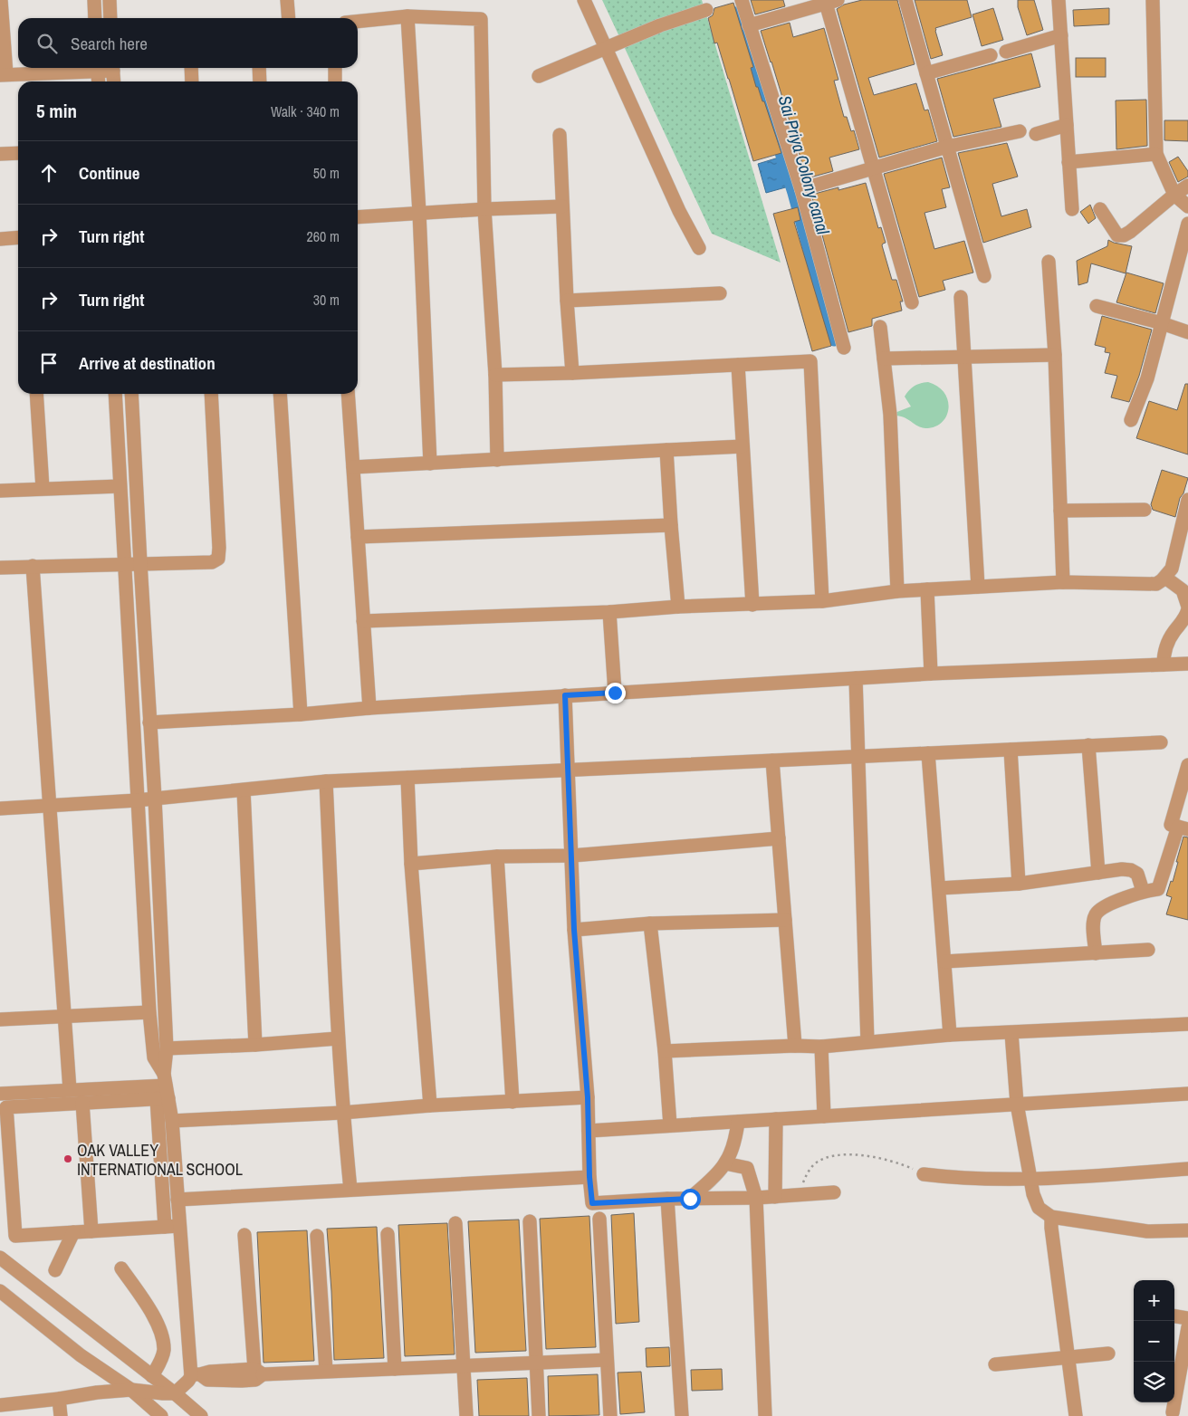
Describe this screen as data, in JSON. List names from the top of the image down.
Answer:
{
  "water": ["Sai Priya Colony canal"],
  "places": ["OAK VALLEY INTERNATIONAL SCHOOL"],
  "page": {
    "search": "Search here",
    "heading": ["5 min", "Walk · 340 m"],
    "list": [
      ["Continue", "50 m"],
      ["Turn right", "260 m"],
      ["Turn right", "30 m"],
      "Arrive at destination"
    ],
    "map_buttons": ["+", "−"]
  }
}
